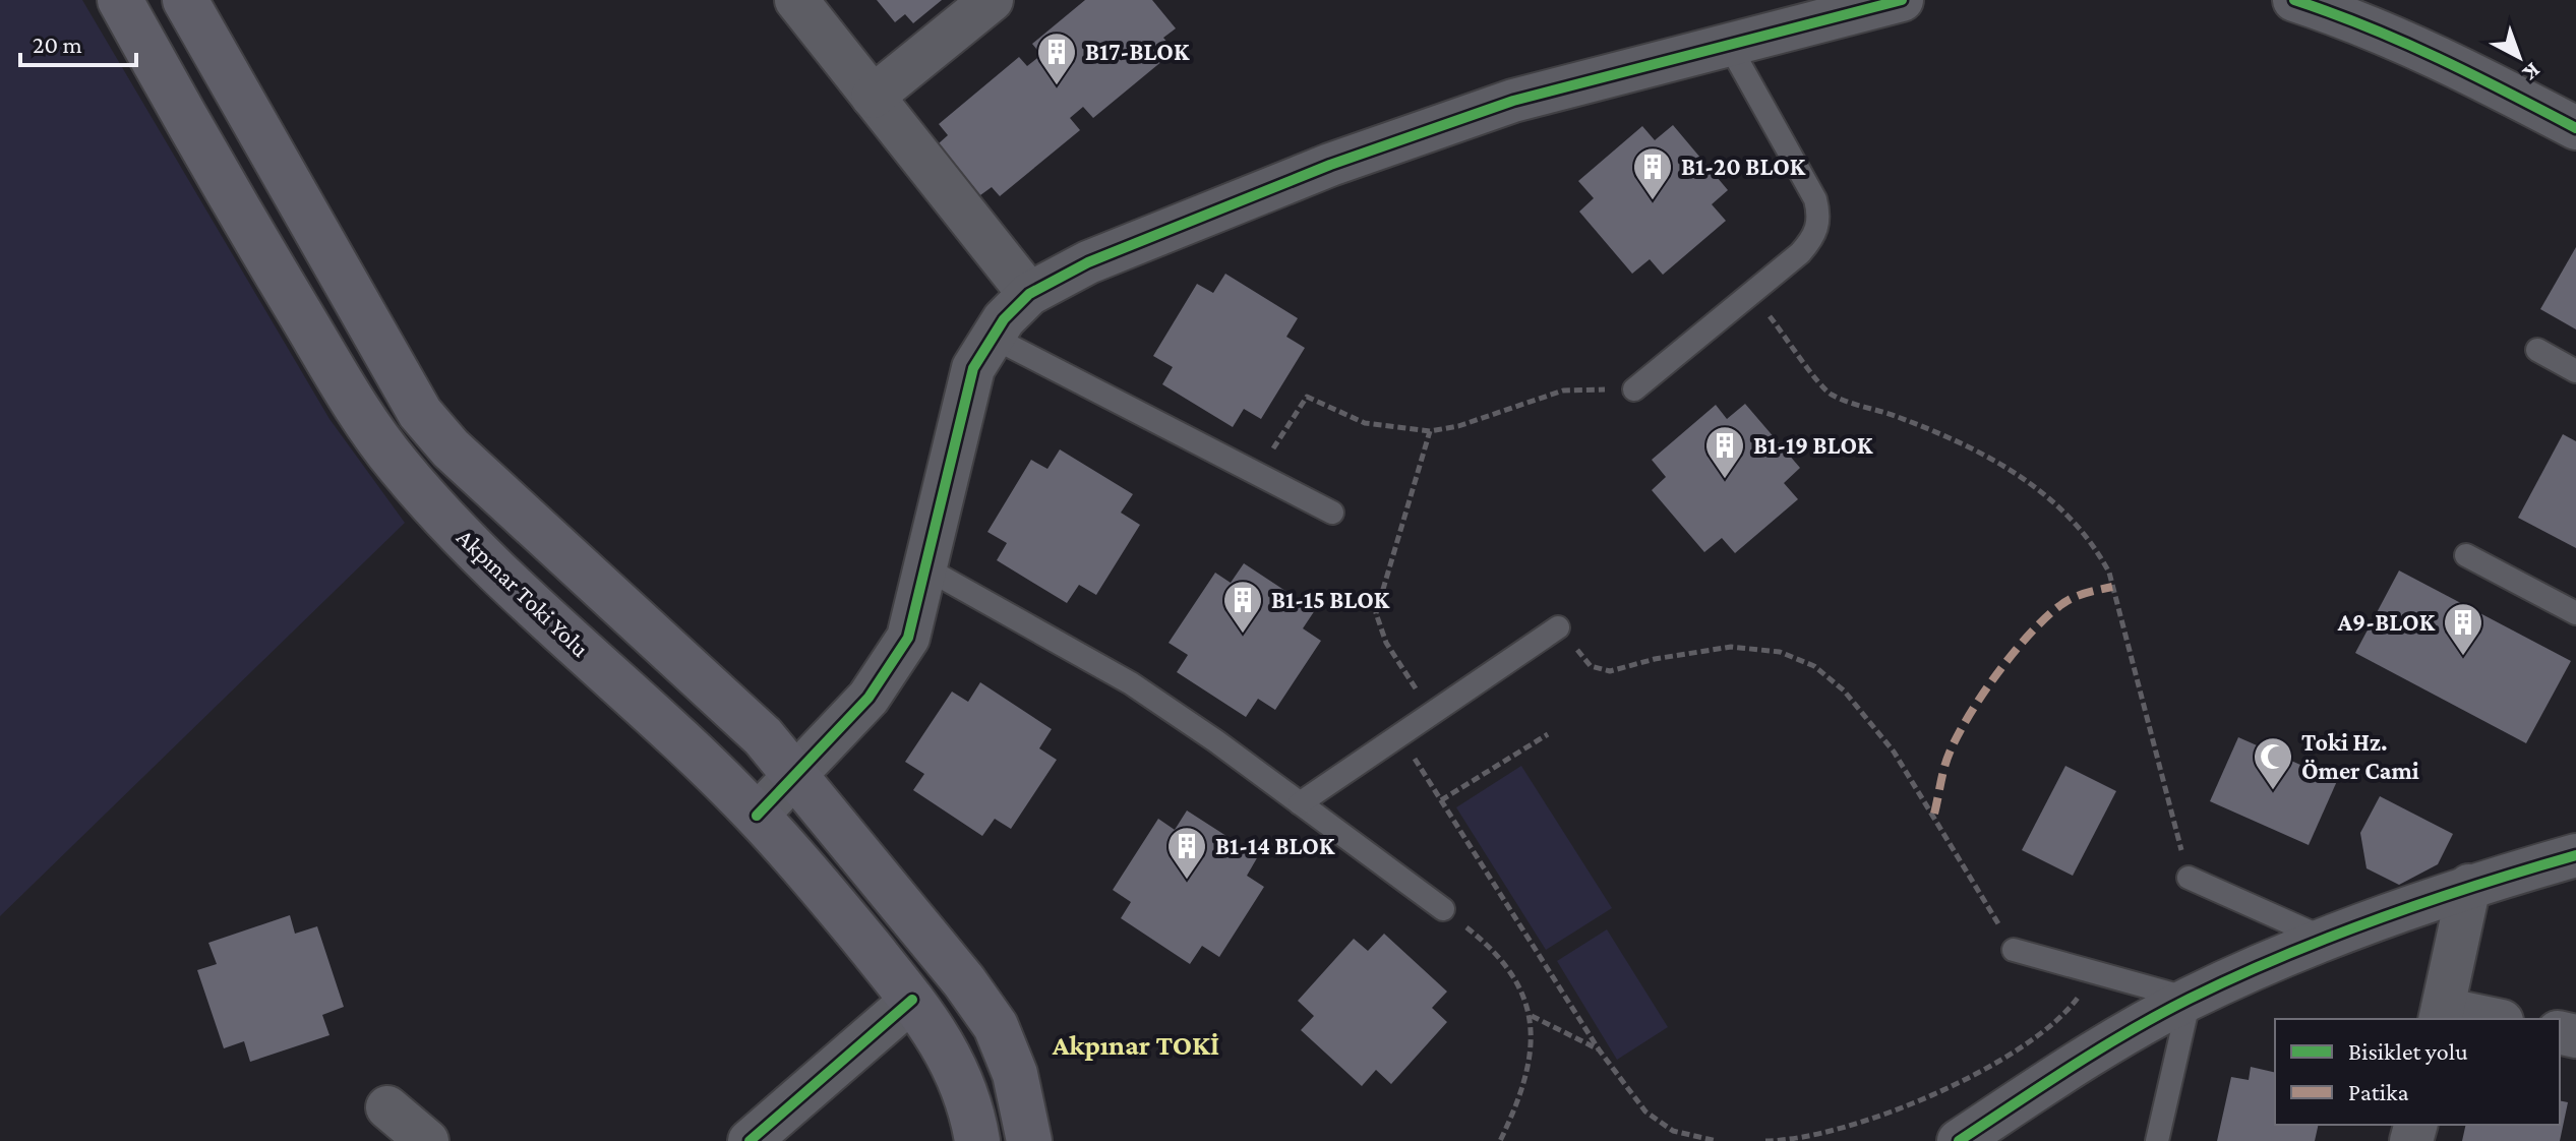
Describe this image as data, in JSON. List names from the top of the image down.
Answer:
{
  "streets": {
    "main road": ["Akpınar Toki Yolu"]
  },
  "districts": ["Akpınar TOKİ"],
  "places": {
    "building": [
      "B17-BLOK",
      "B1-20 BLOK",
      "B1-19 BLOK",
      "B1-15 BLOK",
      "A9-BLOK",
      "B1-14 BLOK"
    ],
    "mosque": ["Toki Hz. Ömer Cami"]
  },
  "legend": ["Bisiklet yolu", "Patika"],
  "scale_bar": "20 m",
  "north": "bottom right"
}
